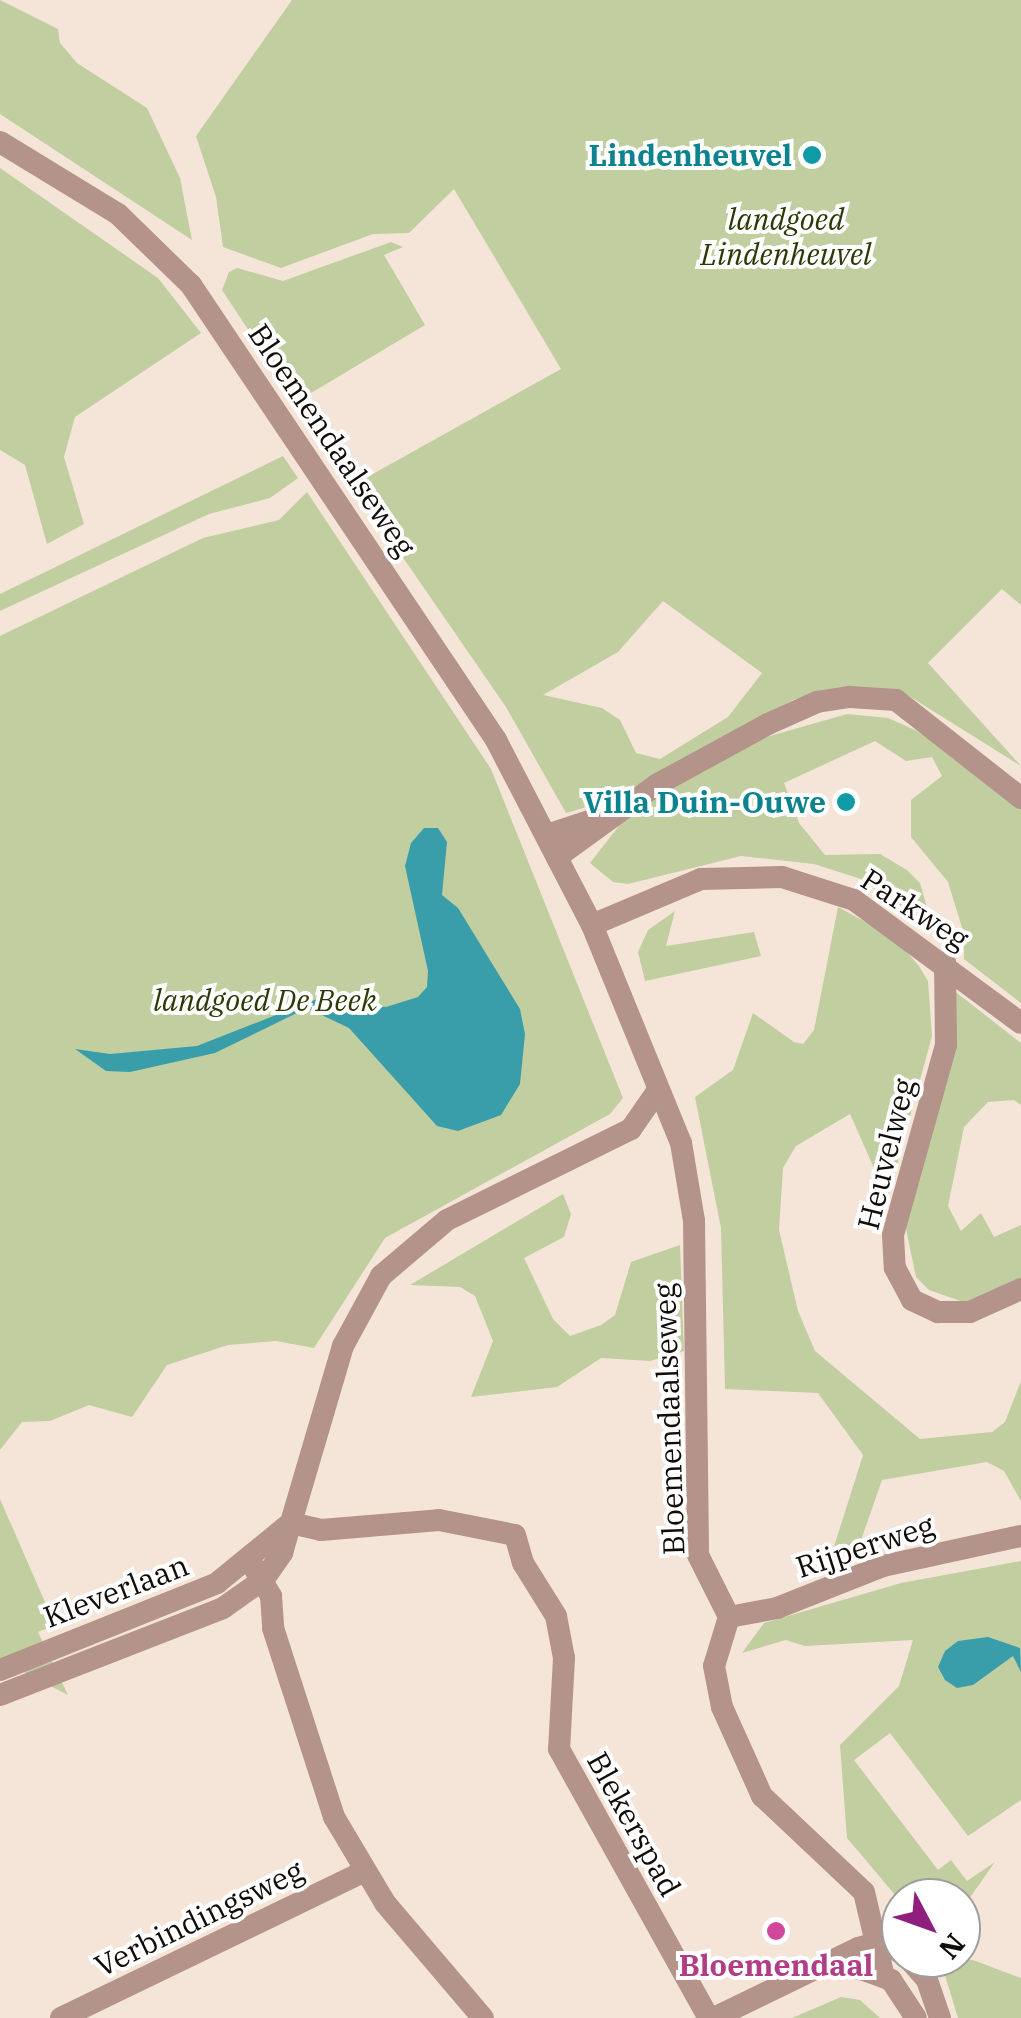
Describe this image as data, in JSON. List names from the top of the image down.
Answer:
{
  "streets": {
    "street": [
      "Bloemendaalseweg",
      "Parkweg",
      "Heuvelweg",
      "Rijperweg",
      "Kleverlaan",
      "Blekerspad",
      "Verbindingsweg"
    ]
  },
  "crossings": [
    ["Bloemendaalseweg", "Parkweg"],
    ["Bloemendaalseweg", "Rijperweg"],
    ["Parkweg", "Heuvelweg"]
  ],
  "parks": ["landgoed Lindenheuvel", "landgoed De Beek"],
  "places": ["Lindenheuvel", "Villa Duin-Ouwe", "Bloemendaal"],
  "north": "bottom right"
}
